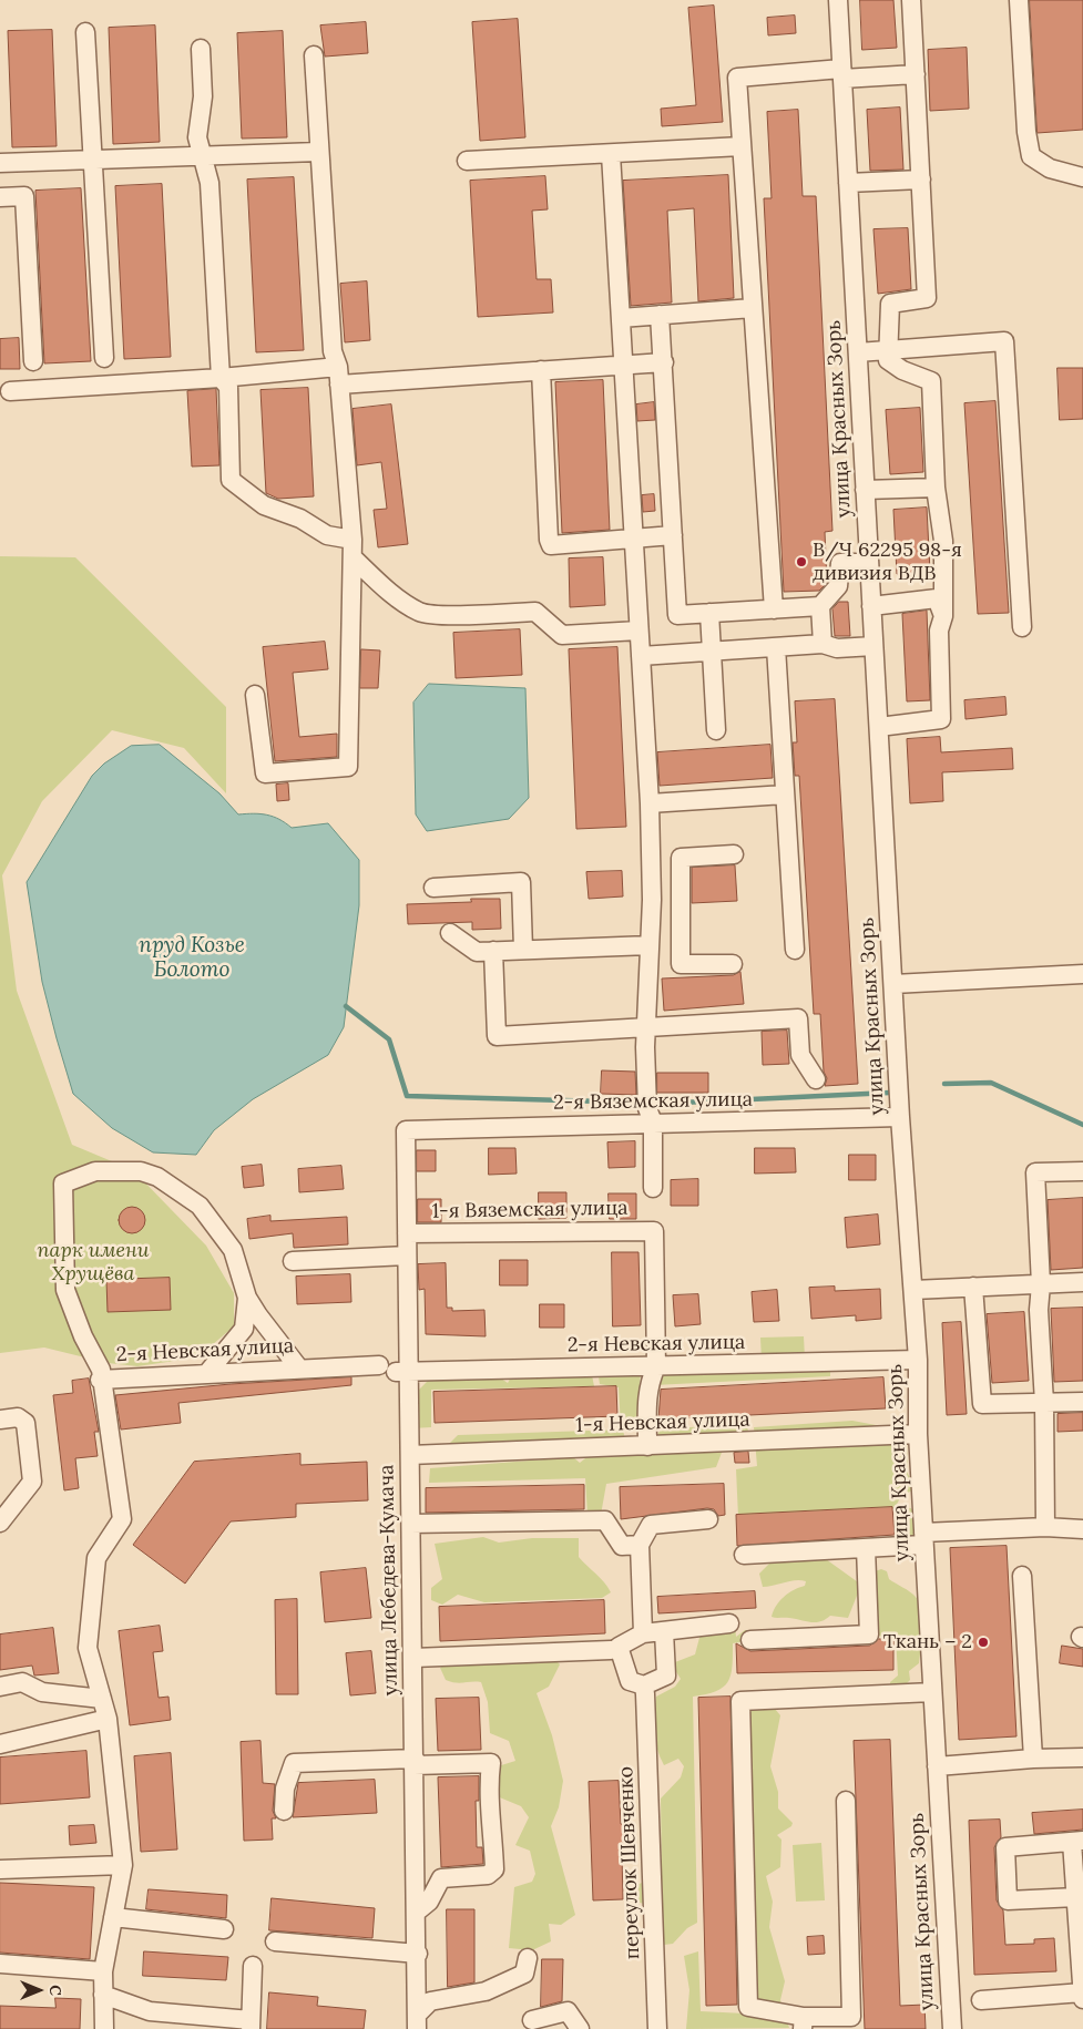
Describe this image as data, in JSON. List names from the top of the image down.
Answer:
{
  "streets": {
    "street": [
      "улица Красных Зорь",
      "2-я Вяземская улица",
      "1-я Вяземская улица",
      "2-я Невская улица",
      "1-я Невская улица",
      "улица Лебедева-Кумача",
      "переулок Шевченко"
    ]
  },
  "crossings": [
    ["улица Красных Зорь", "2-я Вяземская улица"],
    ["улица Красных Зорь", "2-я Невская улица"],
    ["улица Красных Зорь", "1-я Невская улица"],
    ["2-я Вяземская улица", "улица Лебедева-Кумача"],
    ["1-я Вяземская улица", "2-я Невская улица"],
    ["1-я Вяземская улица", "улица Лебедева-Кумача"],
    ["2-я Невская улица", "улица Лебедева-Кумача"],
    ["1-я Невская улица", "улица Лебедева-Кумача"]
  ],
  "water": ["пруд Козье Болото"],
  "parks": ["парк имени Хрущёва"],
  "places": ["В/Ч 62295 98-я дивизия ВДВ", "Ткань – 2"],
  "north": "right"
}
